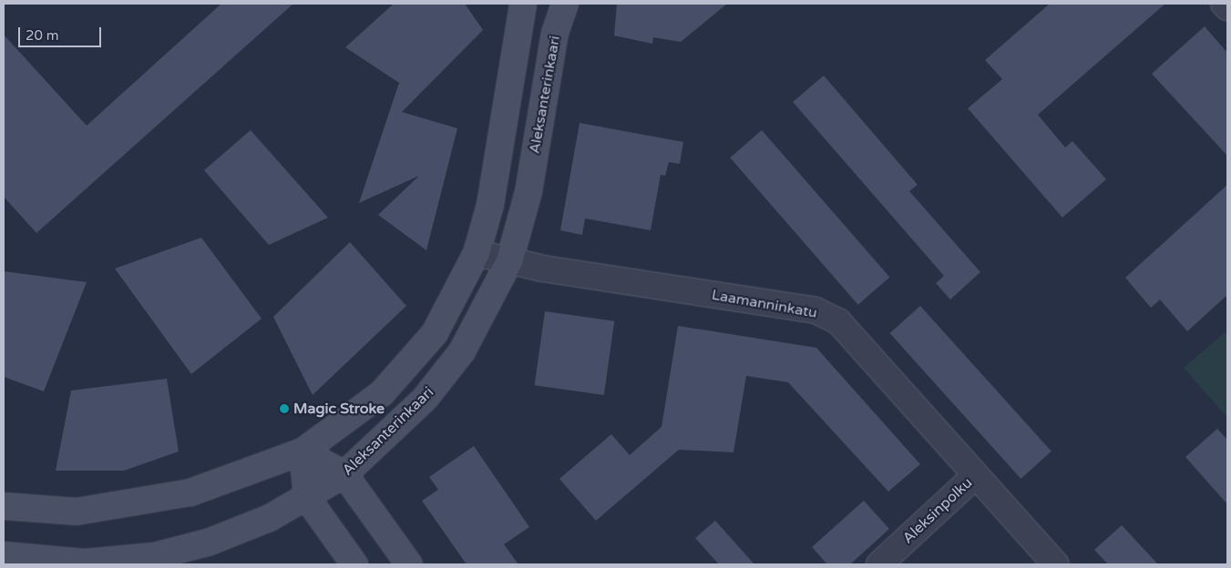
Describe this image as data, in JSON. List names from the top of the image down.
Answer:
{
  "streets": {
    "street": ["Aleksanterinkaari", "Laamanninkatu", "Aleksinpolku"]
  },
  "crossings": [
    ["Aleksanterinkaari", "Laamanninkatu"],
    ["Laamanninkatu", "Aleksinpolku"]
  ],
  "places": ["Magic Stroke"],
  "scale_bar": "20 m"
}
